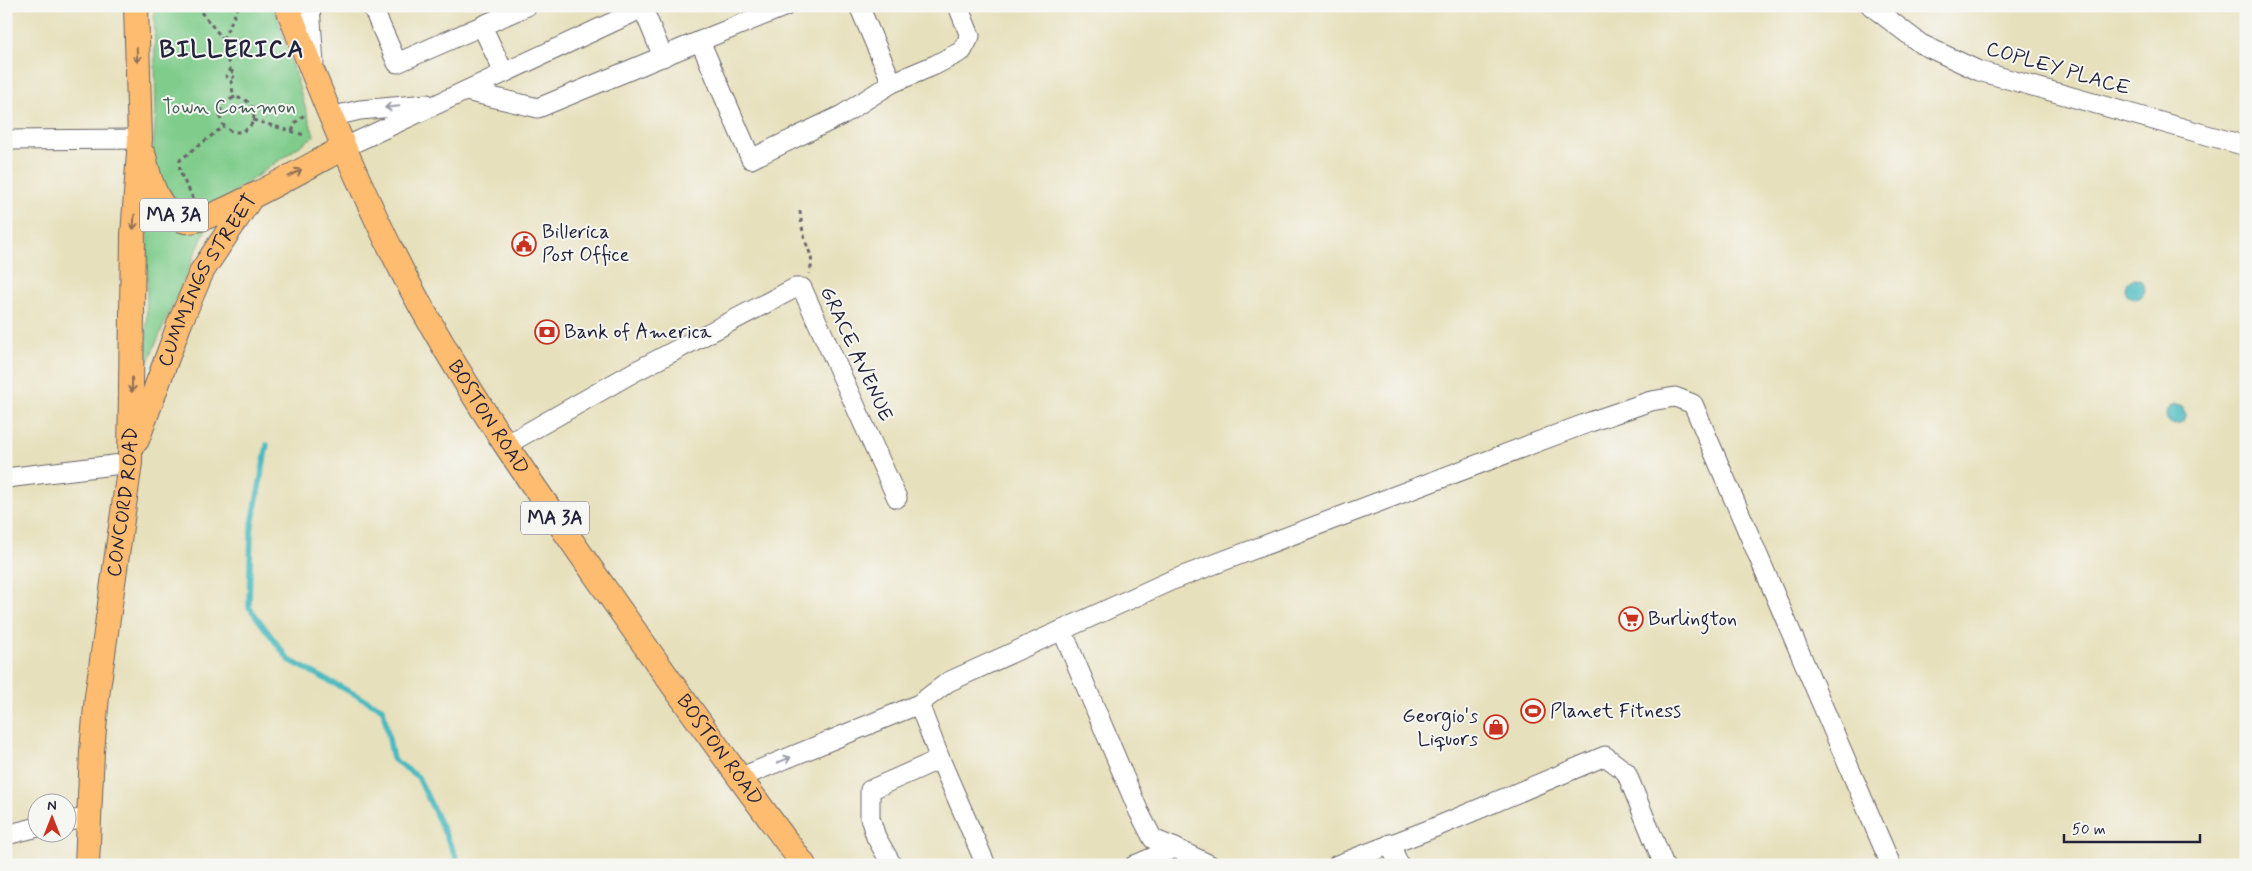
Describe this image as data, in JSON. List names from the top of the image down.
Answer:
{
  "streets": {
    "main road": [
      "MA 3A",
      "CUMMINGS STREET",
      "BOSTON ROAD",
      "CONCORD ROAD"
    ],
    "street": ["COPLEY PLACE", "GRACE AVENUE"]
  },
  "crossings": [
    ["CUMMINGS STREET", "BOSTON ROAD"],
    ["CUMMINGS STREET", "CONCORD ROAD"],
    ["GRACE AVENUE", "BOSTON ROAD"]
  ],
  "one_way": ["CONCORD ROAD"],
  "districts": ["BILLERICA"],
  "parks": ["Town Common"],
  "places": {
    "public building": ["Billerica Post Office"],
    "bank": ["Bank of America"],
    "supermarket": ["Burlington"],
    "sports": ["Planet Fitness"],
    "shop": ["Georgio's Liquors"]
  },
  "scale_bar": "50 m",
  "north": "top"
}
